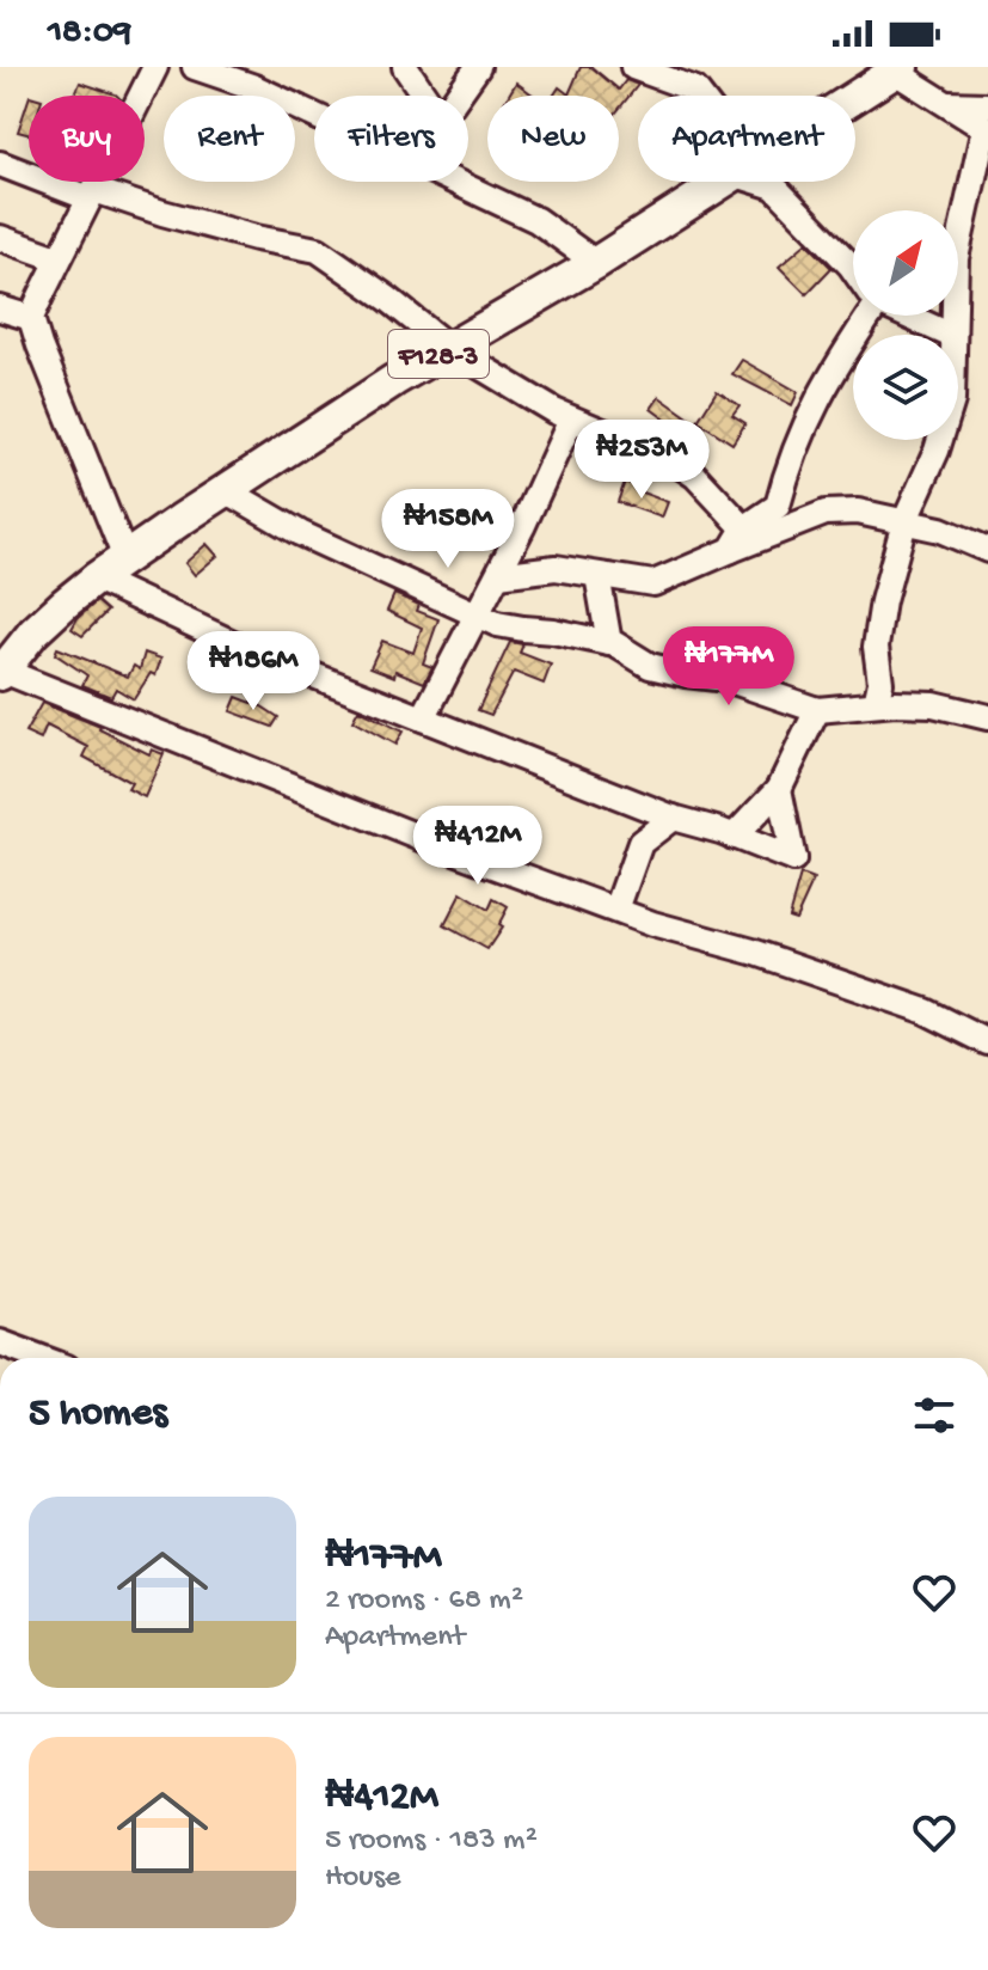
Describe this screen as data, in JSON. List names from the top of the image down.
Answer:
{
  "streets": {
    "main road": ["F128-3"]
  },
  "north": "top right",
  "page": {
    "status": "18:09",
    "chip": [
      "Buy",
      "Rent",
      "Filters",
      "New",
      "Apartment"
    ],
    "price": [
      "₦253M",
      "₦158M",
      "₦177M",
      "₦186M",
      "₦412M"
    ],
    "heading": "5 homes",
    "list": [
      {
        "name": "₦177M",
        "note": "2 rooms · 68 m² · Apartment"
      },
      {
        "name": "₦412M",
        "note": "5 rooms · 183 m² · House"
      }
    ]
  }
}
